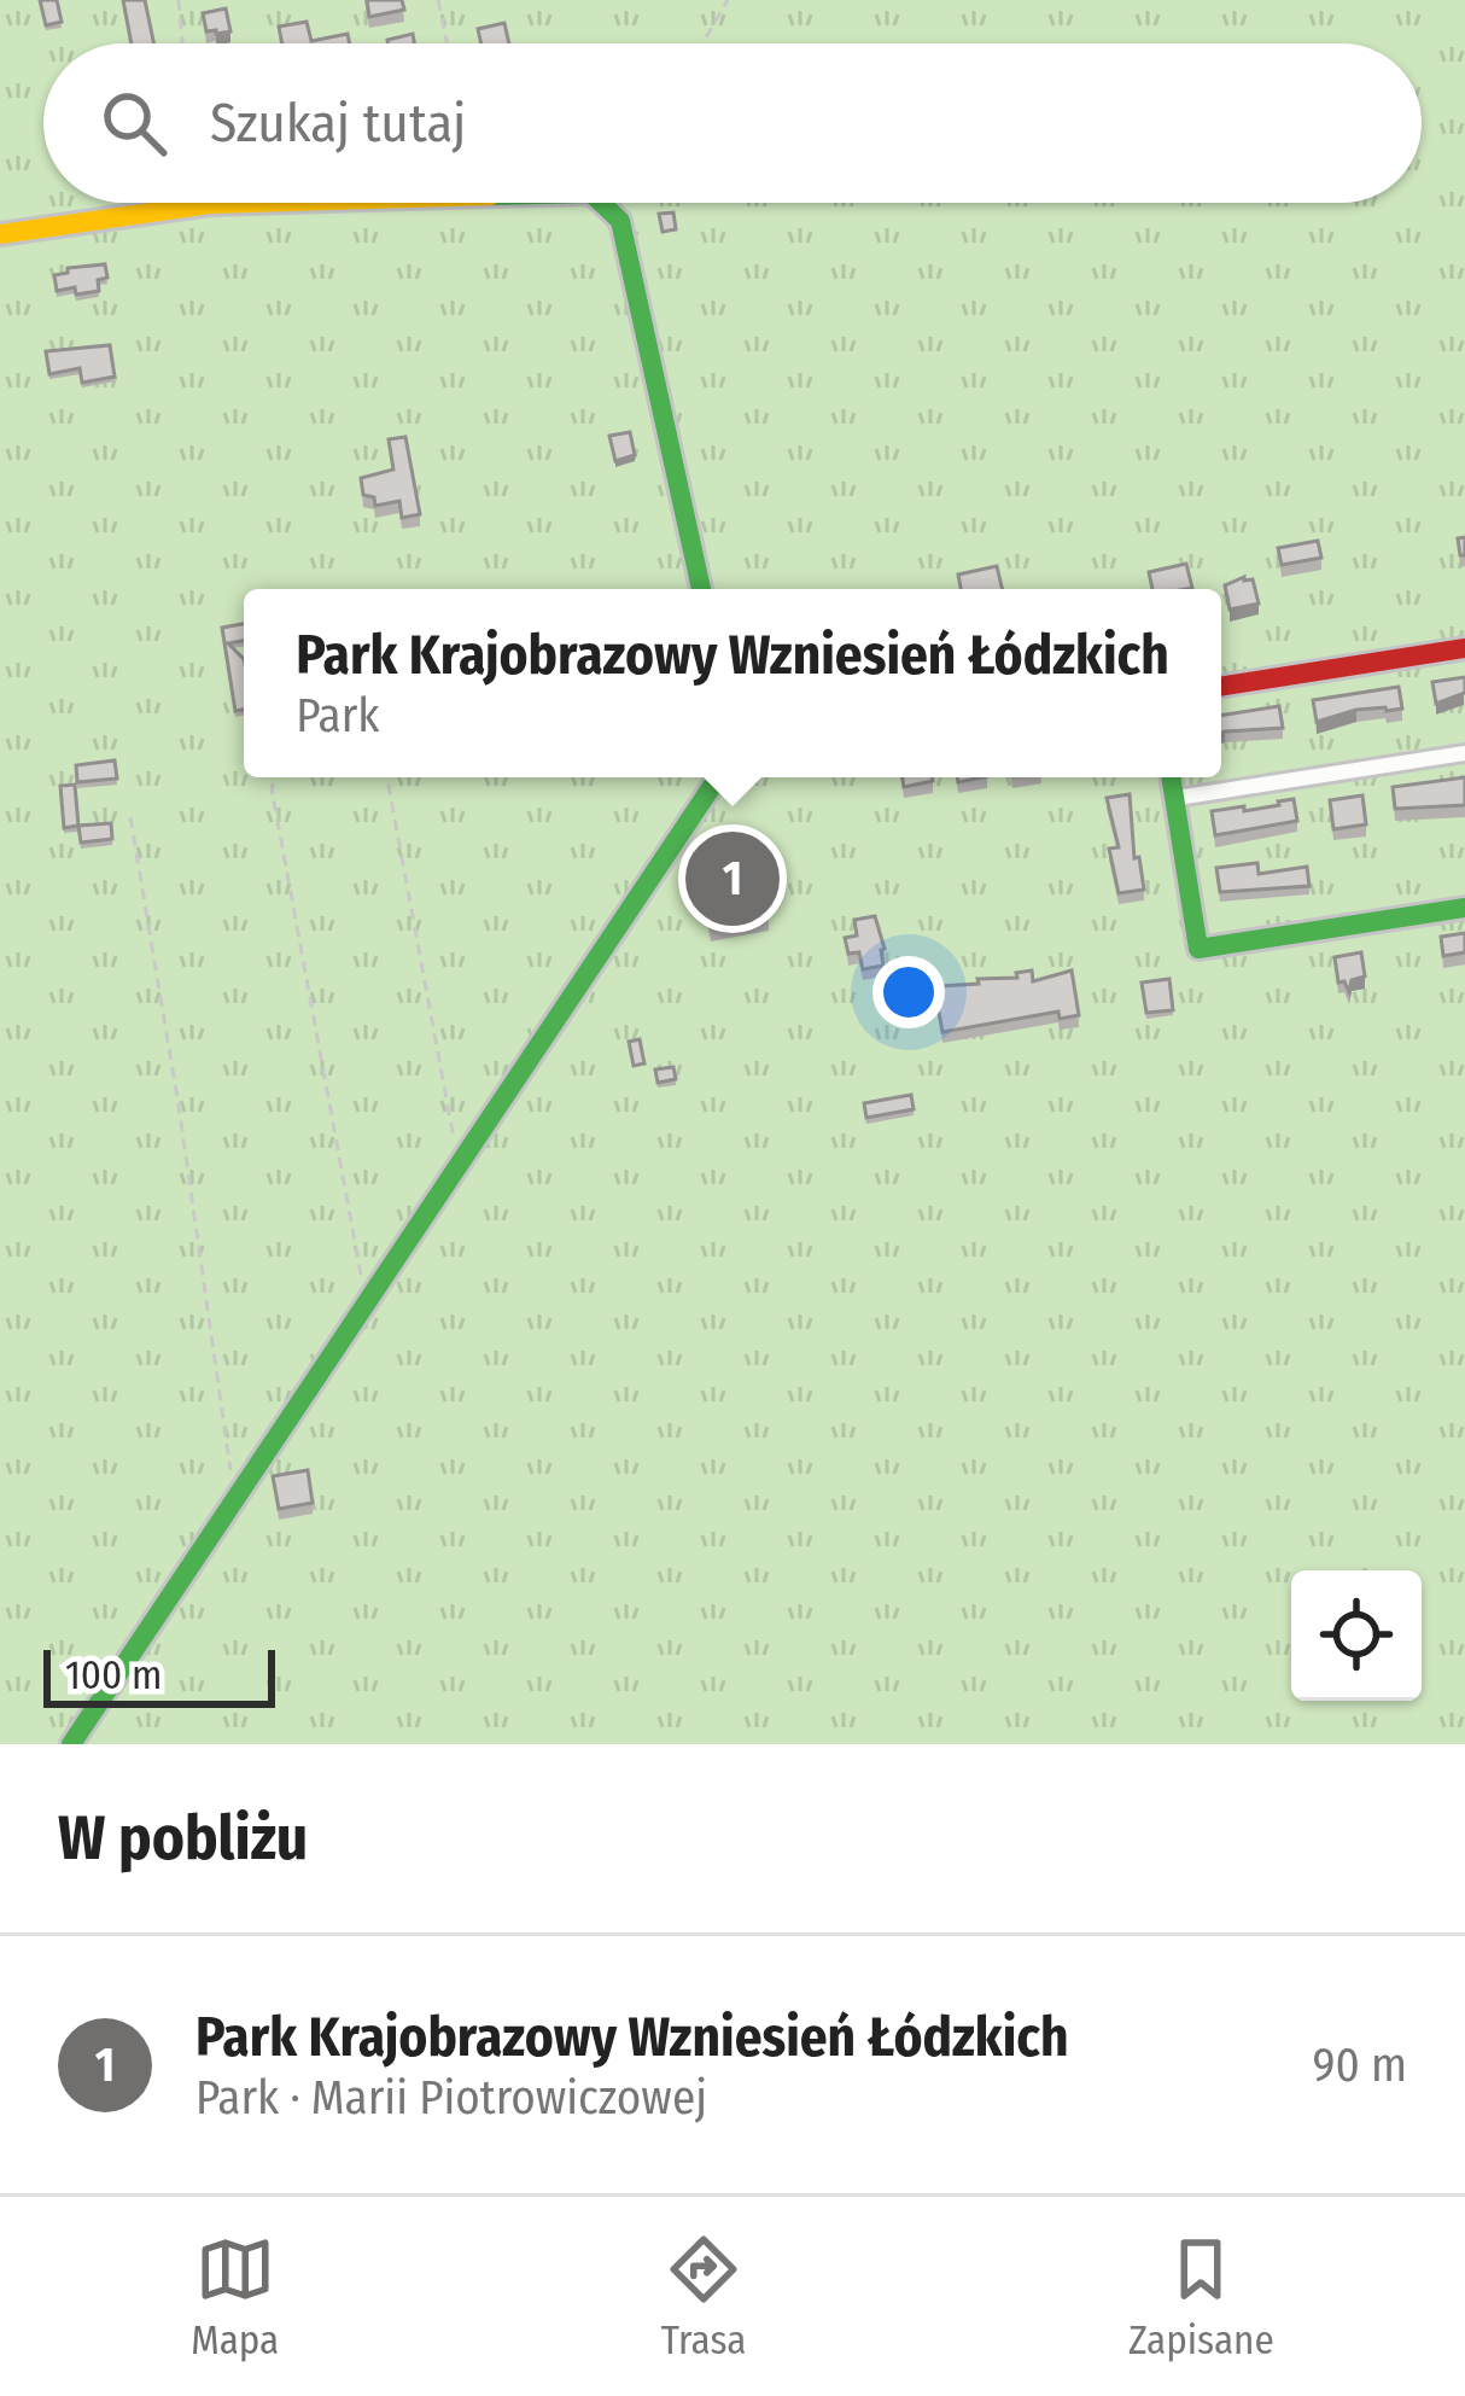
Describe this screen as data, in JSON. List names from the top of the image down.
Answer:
{
  "scale_bar": "100 m",
  "page": {
    "search": "Szukaj tutaj",
    "popup": ["Park Krajobrazowy Wzniesień Łódzkich", "Park"],
    "pins": "1",
    "scale": "100 m",
    "heading": "W pobliżu",
    "list": [
      {
        "mark": "1",
        "name": "Park Krajobrazowy Wzniesień Łódzkich",
        "note": "Park · Marii Piotrowiczowej",
        "value": "90 m"
      }
    ],
    "nav": ["Mapa", "Trasa", "Zapisane"]
  }
}
